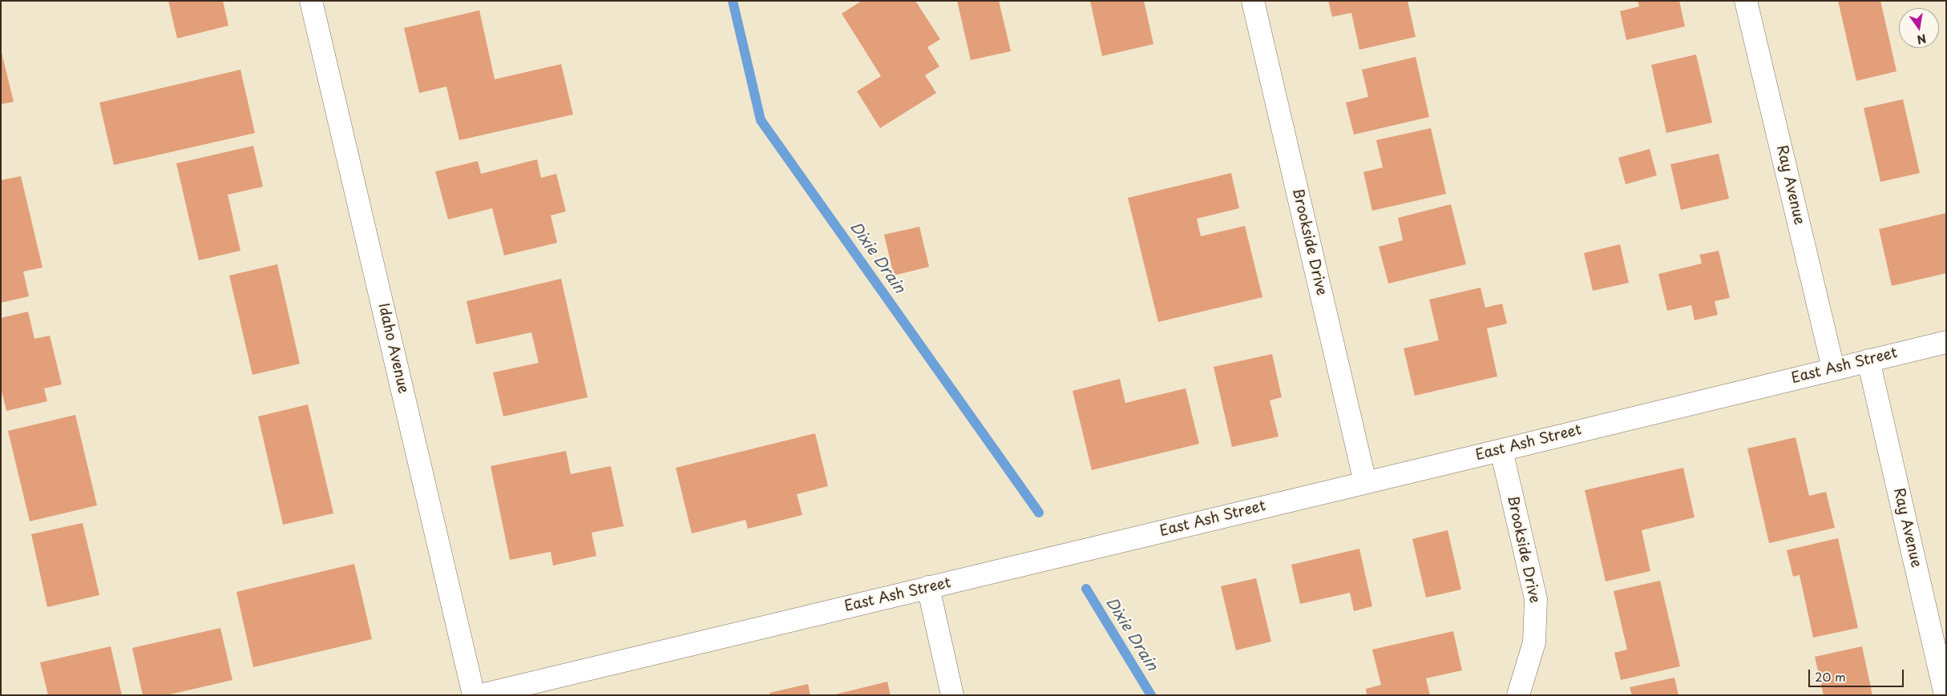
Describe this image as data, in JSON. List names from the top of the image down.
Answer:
{
  "streets": {
    "street": [
      "Ray Avenue",
      "Brookside Drive",
      "Idaho Avenue",
      "East Ash Street"
    ]
  },
  "crossings": [
    ["Ray Avenue", "East Ash Street"],
    ["Brookside Drive", "East Ash Street"]
  ],
  "water": ["Dixie Drain"],
  "scale_bar": "20 m",
  "north": "bottom"
}
